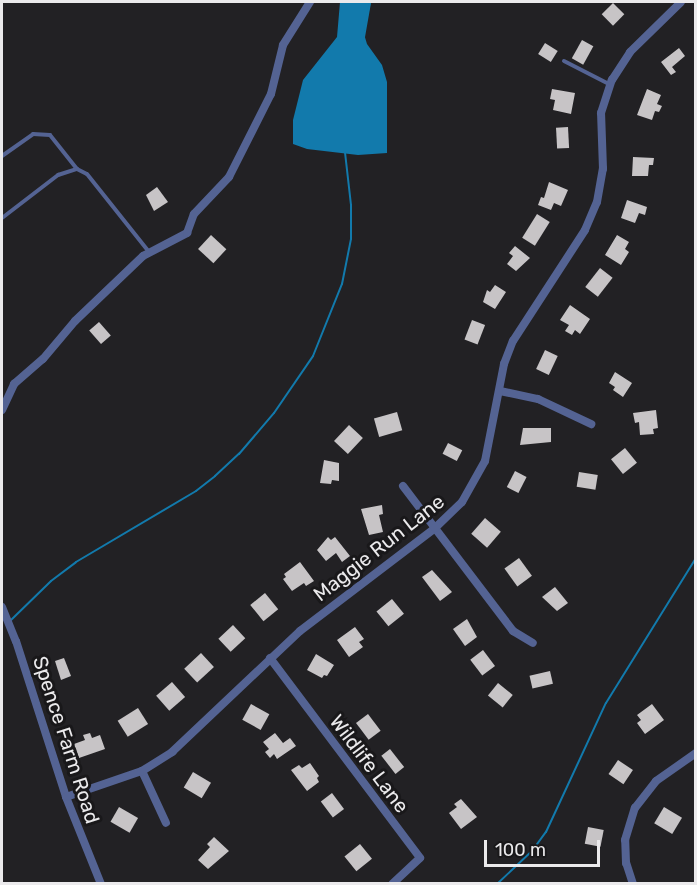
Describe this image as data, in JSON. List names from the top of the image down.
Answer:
{
  "streets": {
    "street": ["Maggie Run Lane", "Spence Farm Road", "Wildlife Lane"]
  },
  "crossings": [
    ["Maggie Run Lane", "Spence Farm Road"],
    ["Maggie Run Lane", "Wildlife Lane"]
  ],
  "scale_bar": "100 m"
}
